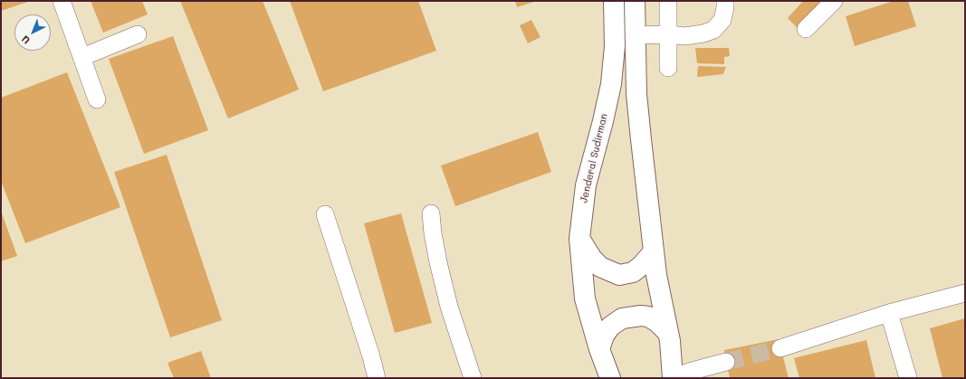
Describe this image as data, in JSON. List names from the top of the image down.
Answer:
{
  "streets": {
    "highway": ["Jenderal Sudirman"]
  },
  "north": "bottom left"
}
